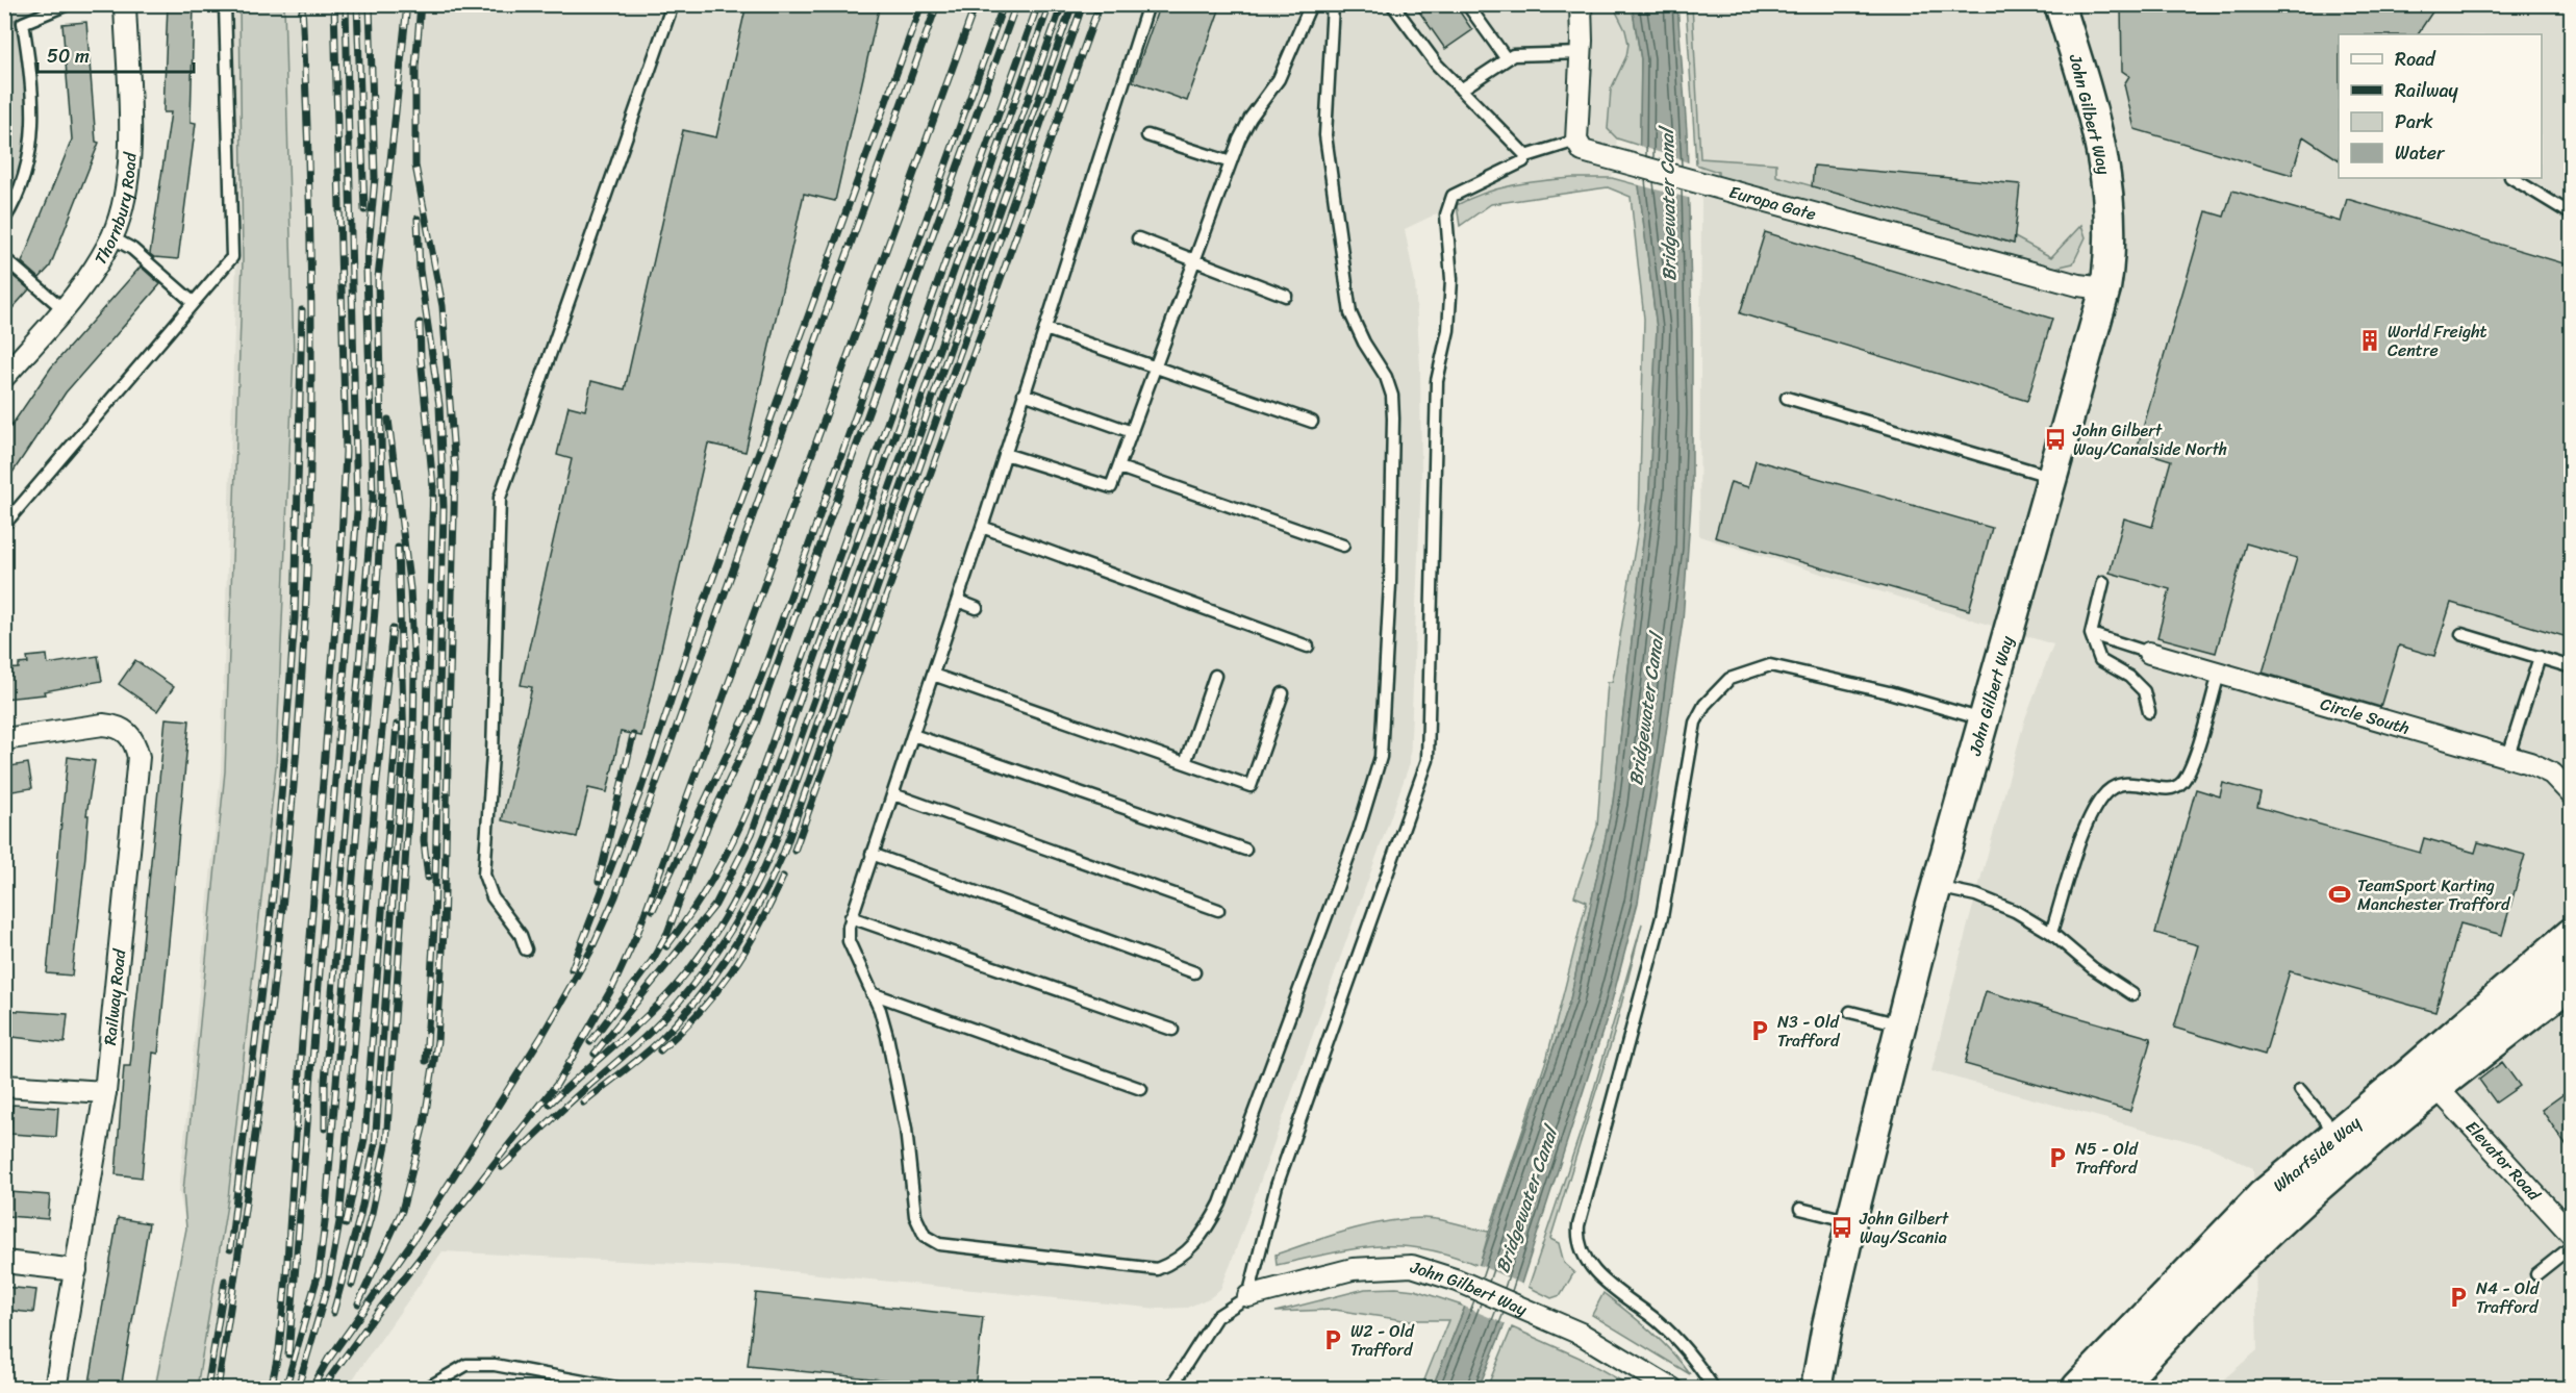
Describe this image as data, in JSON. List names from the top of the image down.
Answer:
{
  "streets": {
    "highway": ["Wharfside Way"],
    "street": [
      "John Gilbert Way",
      "Europa Gate",
      "Thornbury Road",
      "Circle South",
      "Railway Road",
      "Elevator Road"
    ]
  },
  "crossings": [
    ["John Gilbert Way", "Europa Gate"],
    ["Wharfside Way", "Elevator Road"]
  ],
  "water": ["Bridgewater Canal"],
  "places": {
    "building": ["World Freight Centre"],
    "bus stop": ["John Gilbert Way/Canalside North", "John Gilbert Way/Scania"],
    "sports": ["TeamSport Karting Manchester Trafford"],
    "parking": [
      "N3 - Old Trafford",
      "N5 - Old Trafford",
      "N4 - Old Trafford",
      "W2 - Old Trafford"
    ]
  },
  "legend": [
    "Road",
    "Railway",
    "Park",
    "Water"
  ],
  "scale_bar": "50 m"
}
